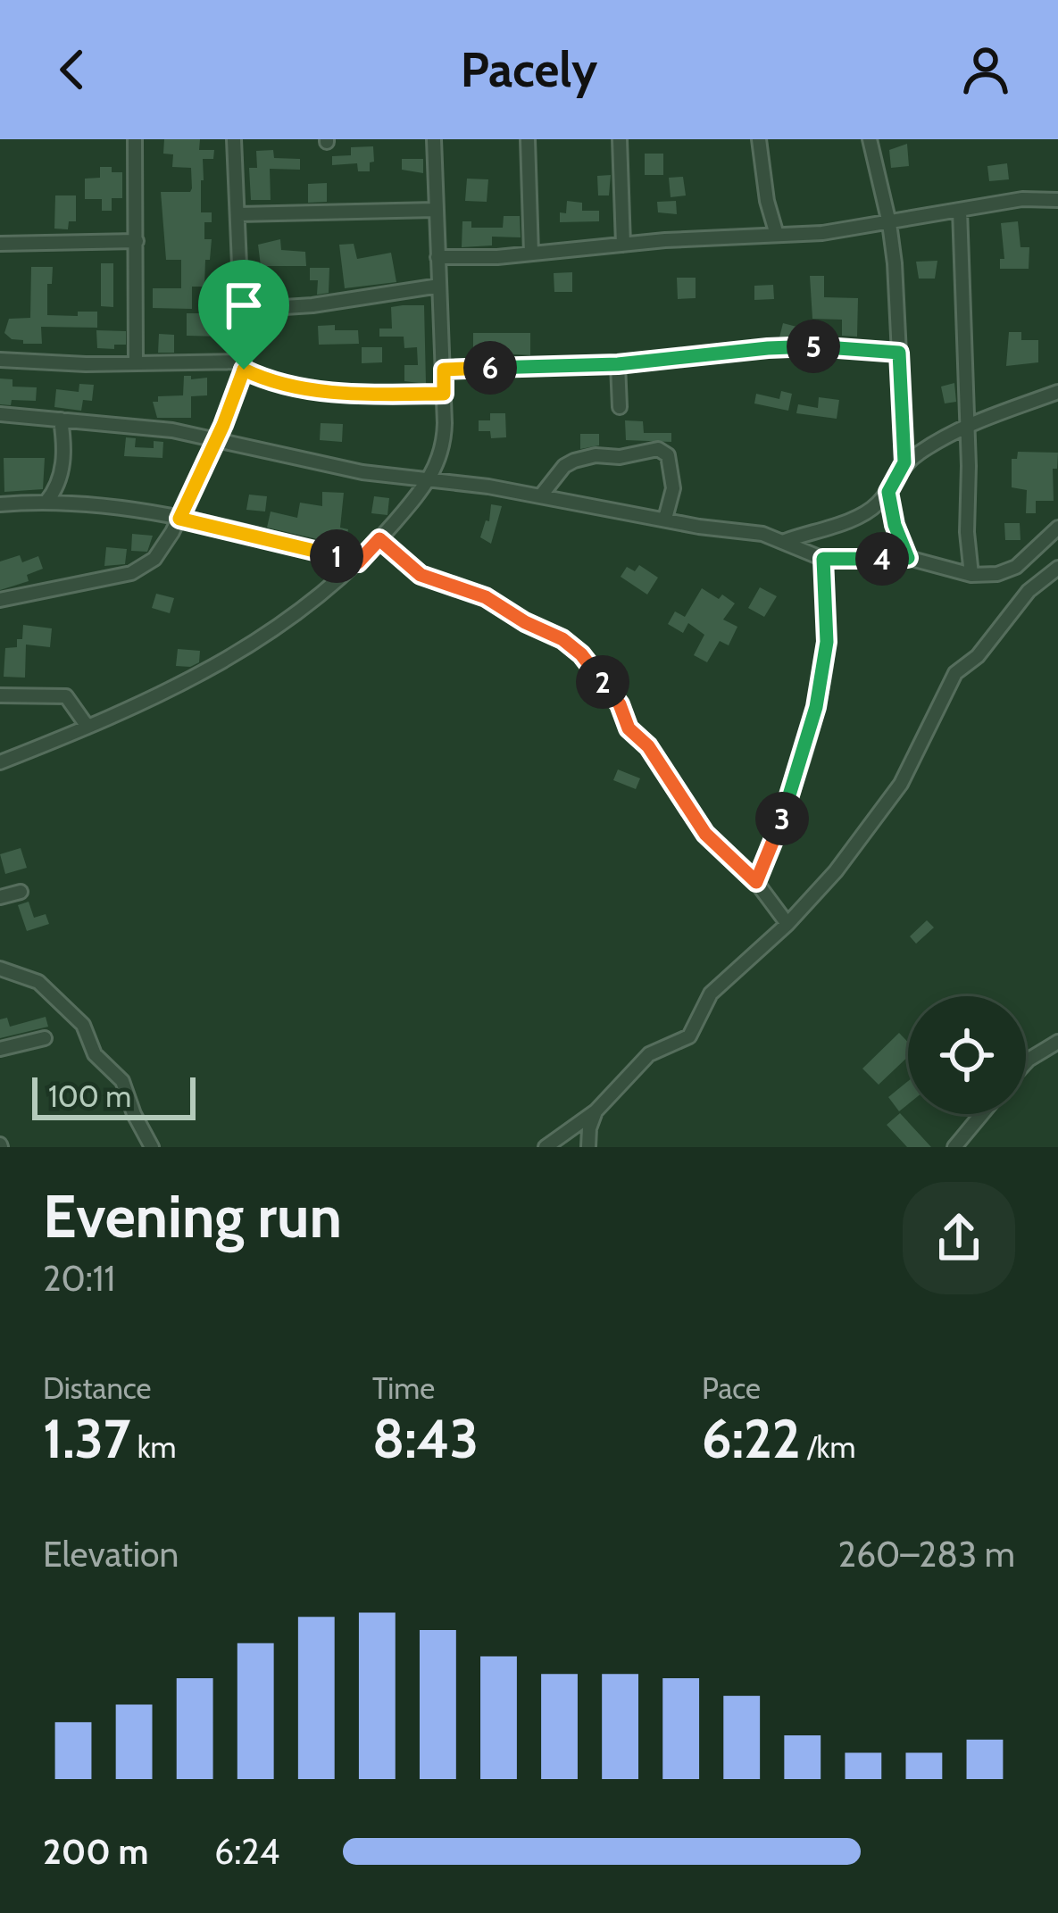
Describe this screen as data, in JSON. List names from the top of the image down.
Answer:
{
  "scale_bar": "100 m",
  "page": {
    "header": "Pacely",
    "pins": [
      "5",
      "6",
      "1",
      "4",
      "2",
      "3"
    ],
    "scale": "100 m",
    "heading": ["Evening run", "20:11"],
    "stats": [
      ["Distance", "1.37 km"],
      ["Time", "8:43"],
      ["Pace", "6:22 /km"]
    ],
    "chart": ["Elevation", "260–283 m"],
    "list": [
      {
        "name": "200 m",
        "note": "6:24"
      }
    ]
  }
}
